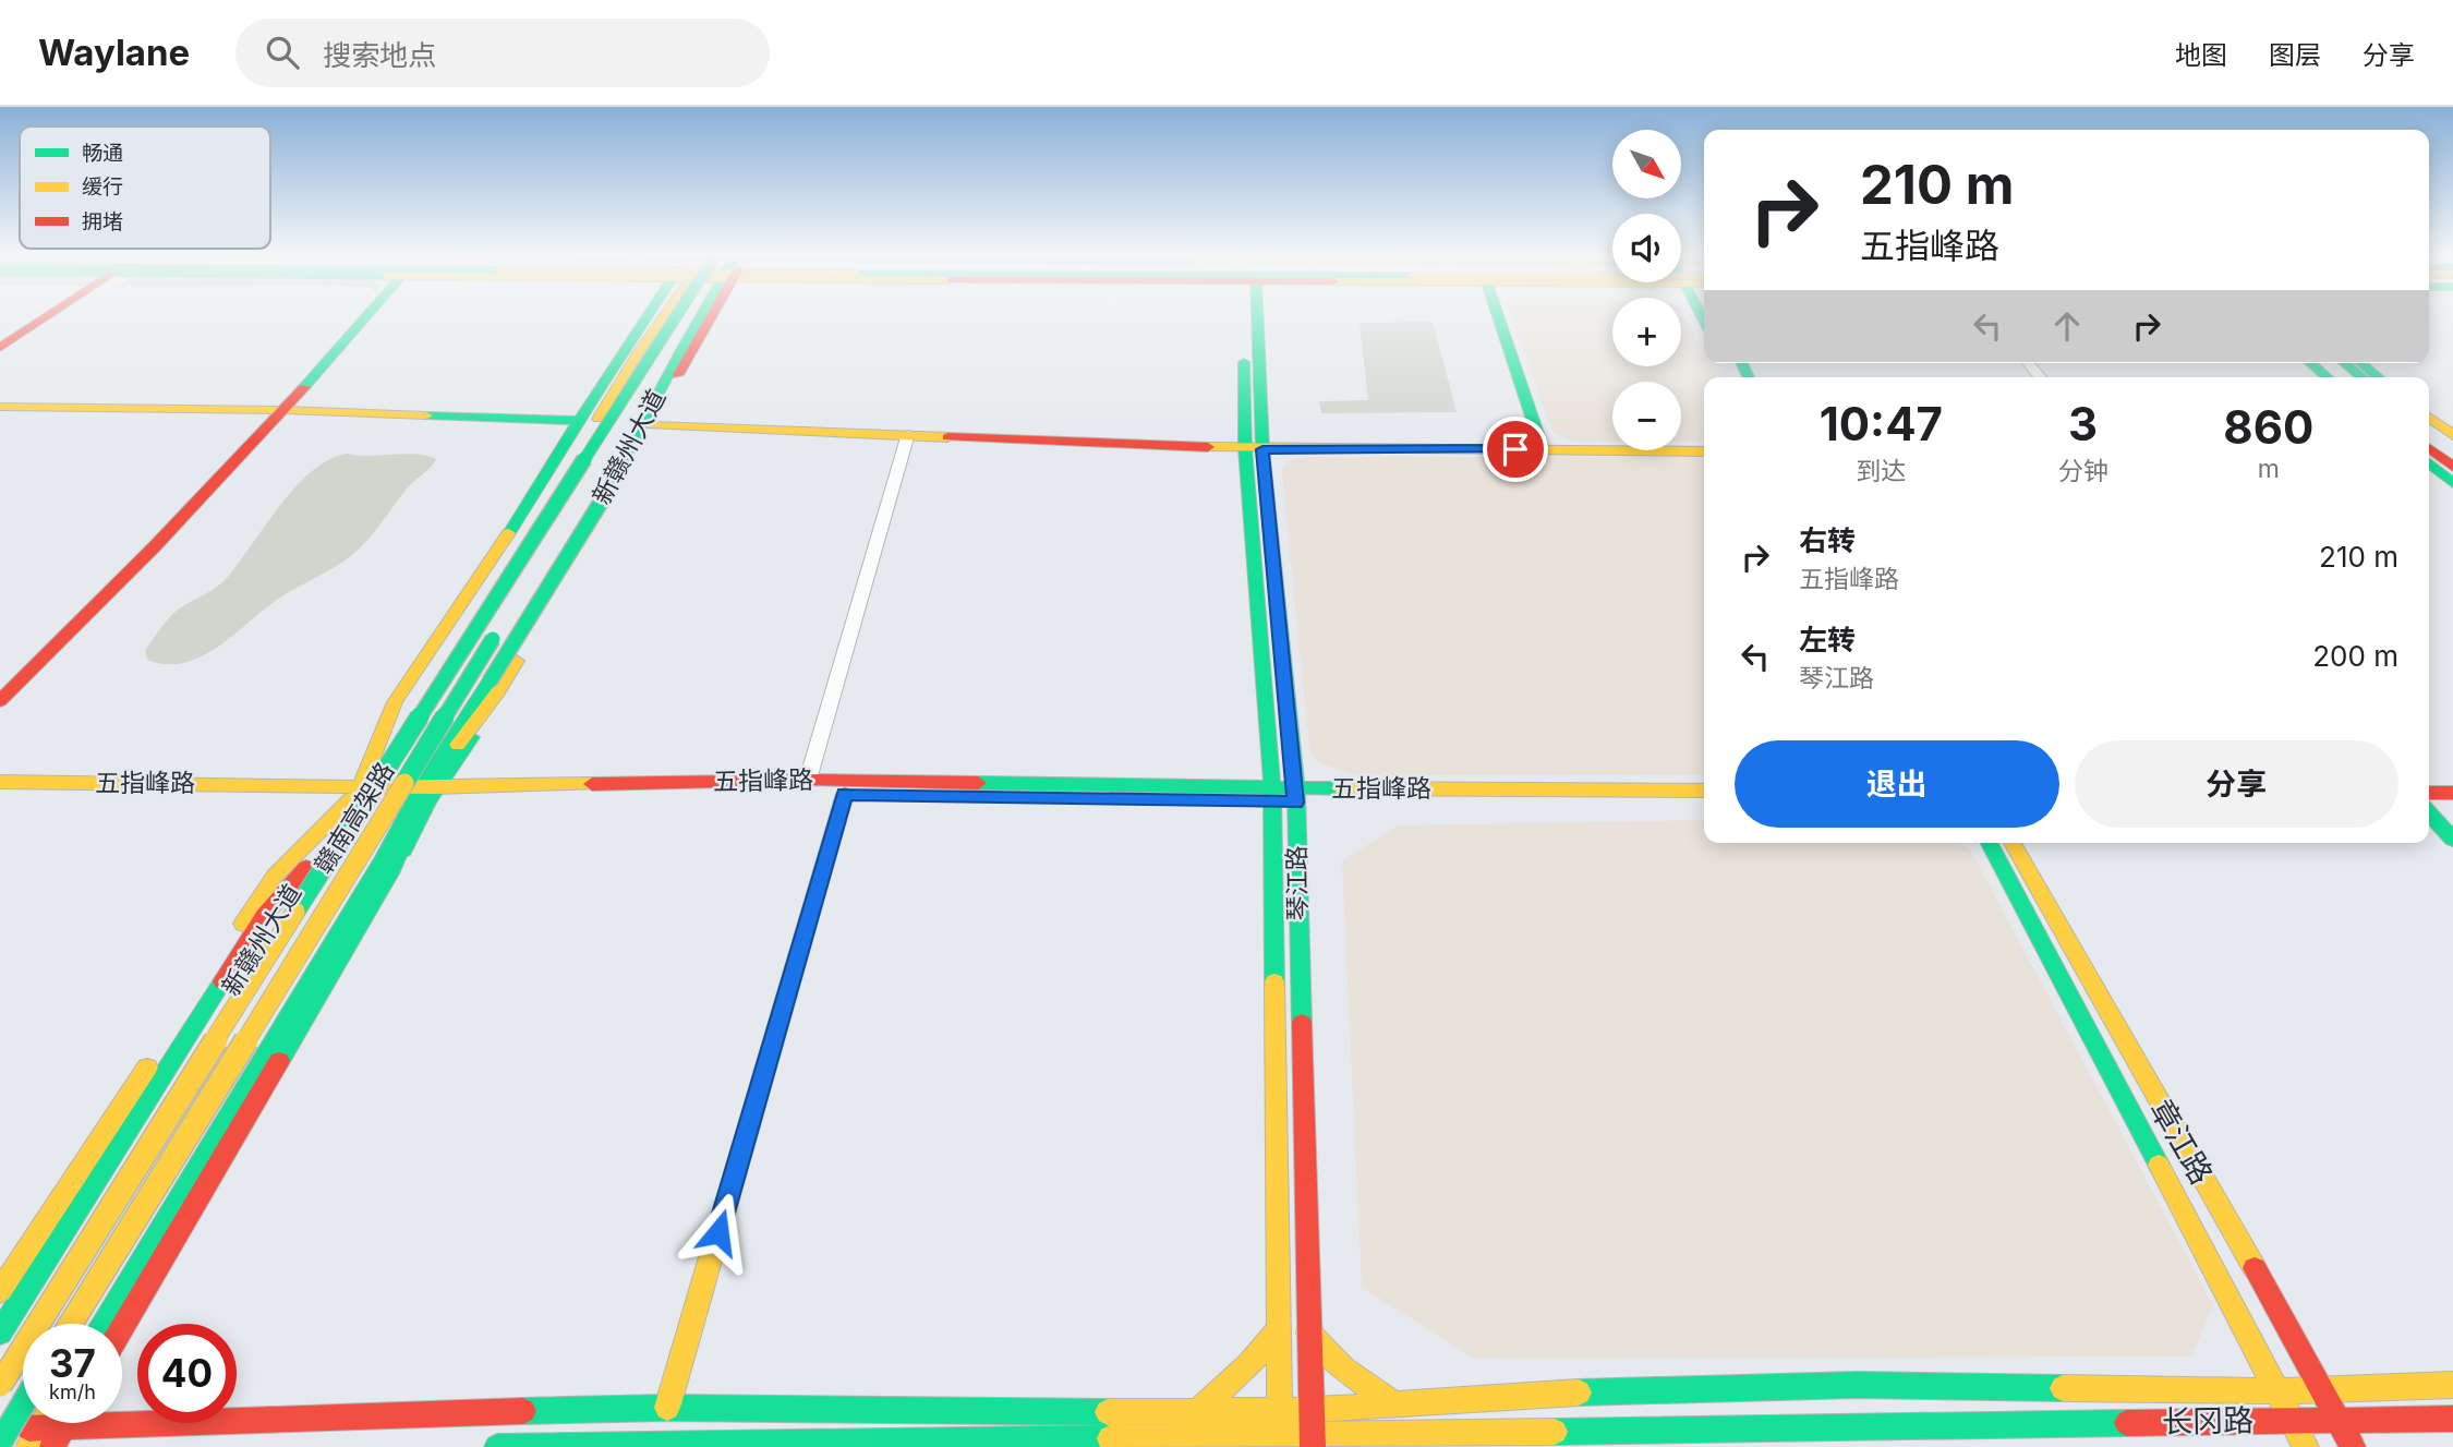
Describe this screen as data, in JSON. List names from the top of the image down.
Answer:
{
  "streets": {
    "main road": [
      "新赣州大道",
      "五指峰路",
      "赣南高架路",
      "琴江路",
      "章江路",
      "长冈路"
    ]
  },
  "crossings": [
    ["新赣州大道", "五指峰路"],
    ["五指峰路", "琴江路"],
    ["琴江路", "长冈路"],
    ["章江路", "长冈路"]
  ],
  "legend": ["畅通", "缓行", "拥堵"],
  "north": "bottom right",
  "page": {
    "header": "Waylane",
    "search": "搜索地点",
    "nav": ["地图", "图层", "分享"],
    "map_buttons": ["+", "−"],
    "turn": ["210 m", "五指峰路"],
    "eta": [
      "10:47",
      "到达",
      "3",
      "分钟",
      "860",
      "m"
    ],
    "list": [
      {
        "name": "右转",
        "note": "五指峰路",
        "value": "210 m"
      },
      {
        "name": "左转",
        "note": "琴江路",
        "value": "200 m"
      }
    ],
    "buttons": ["退出", "分享"],
    "speed": "37 km/h",
    "limit": "40"
  }
}
